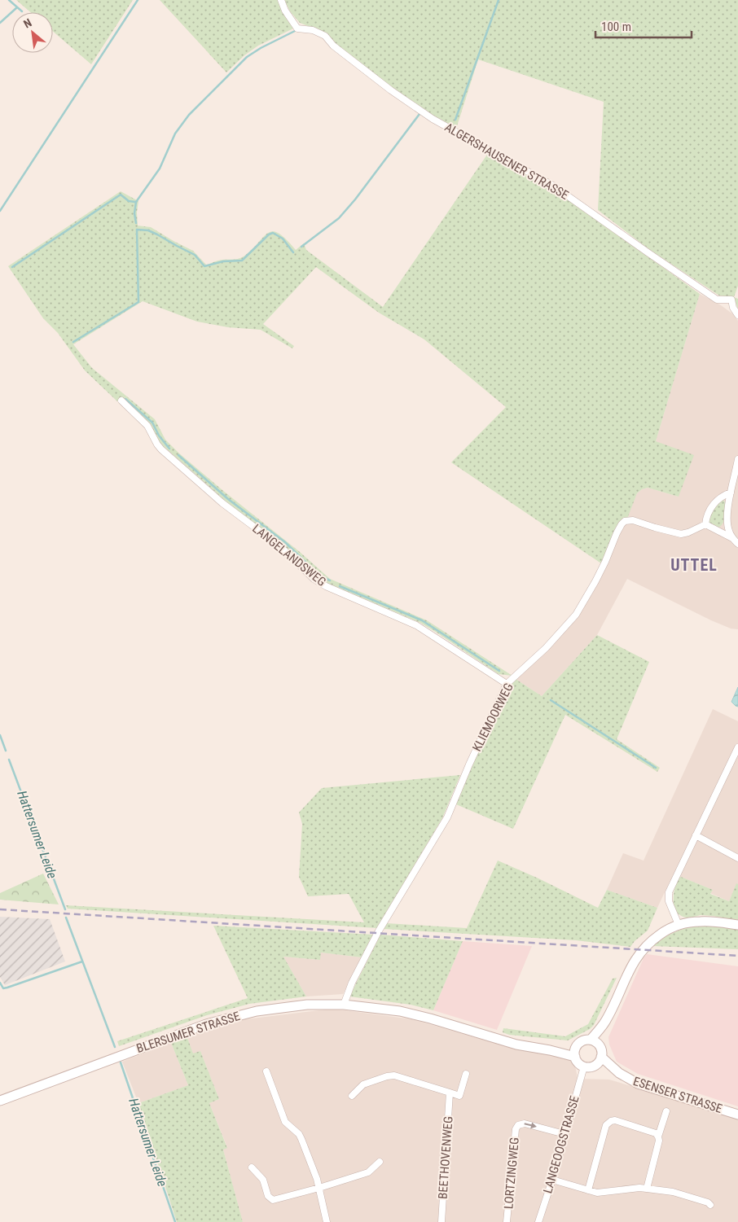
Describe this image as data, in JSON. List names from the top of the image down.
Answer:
{
  "streets": {
    "main road": ["BLERSUMER STRASSE", "ESENSER STRASSE"],
    "street": [
      "ALGERSHAUSENER STRASSE",
      "LANGELANDSWEG",
      "KLIEMOORWEG",
      "LANGEOOGSTRASSE",
      "BEETHOVENWEG",
      "LORTZINGWEG"
    ]
  },
  "crossings": [
    ["LANGELANDSWEG", "KLIEMOORWEG"],
    ["KLIEMOORWEG", "BLERSUMER STRASSE"],
    ["BLERSUMER STRASSE", "ESENSER STRASSE"],
    ["BLERSUMER STRASSE", "LANGEOOGSTRASSE"],
    ["ESENSER STRASSE", "LANGEOOGSTRASSE"],
    ["LANGEOOGSTRASSE", "LORTZINGWEG"]
  ],
  "districts": ["UTTEL"],
  "water": ["Hattersumer Leide"],
  "scale_bar": "100 m",
  "north": "top left"
}
